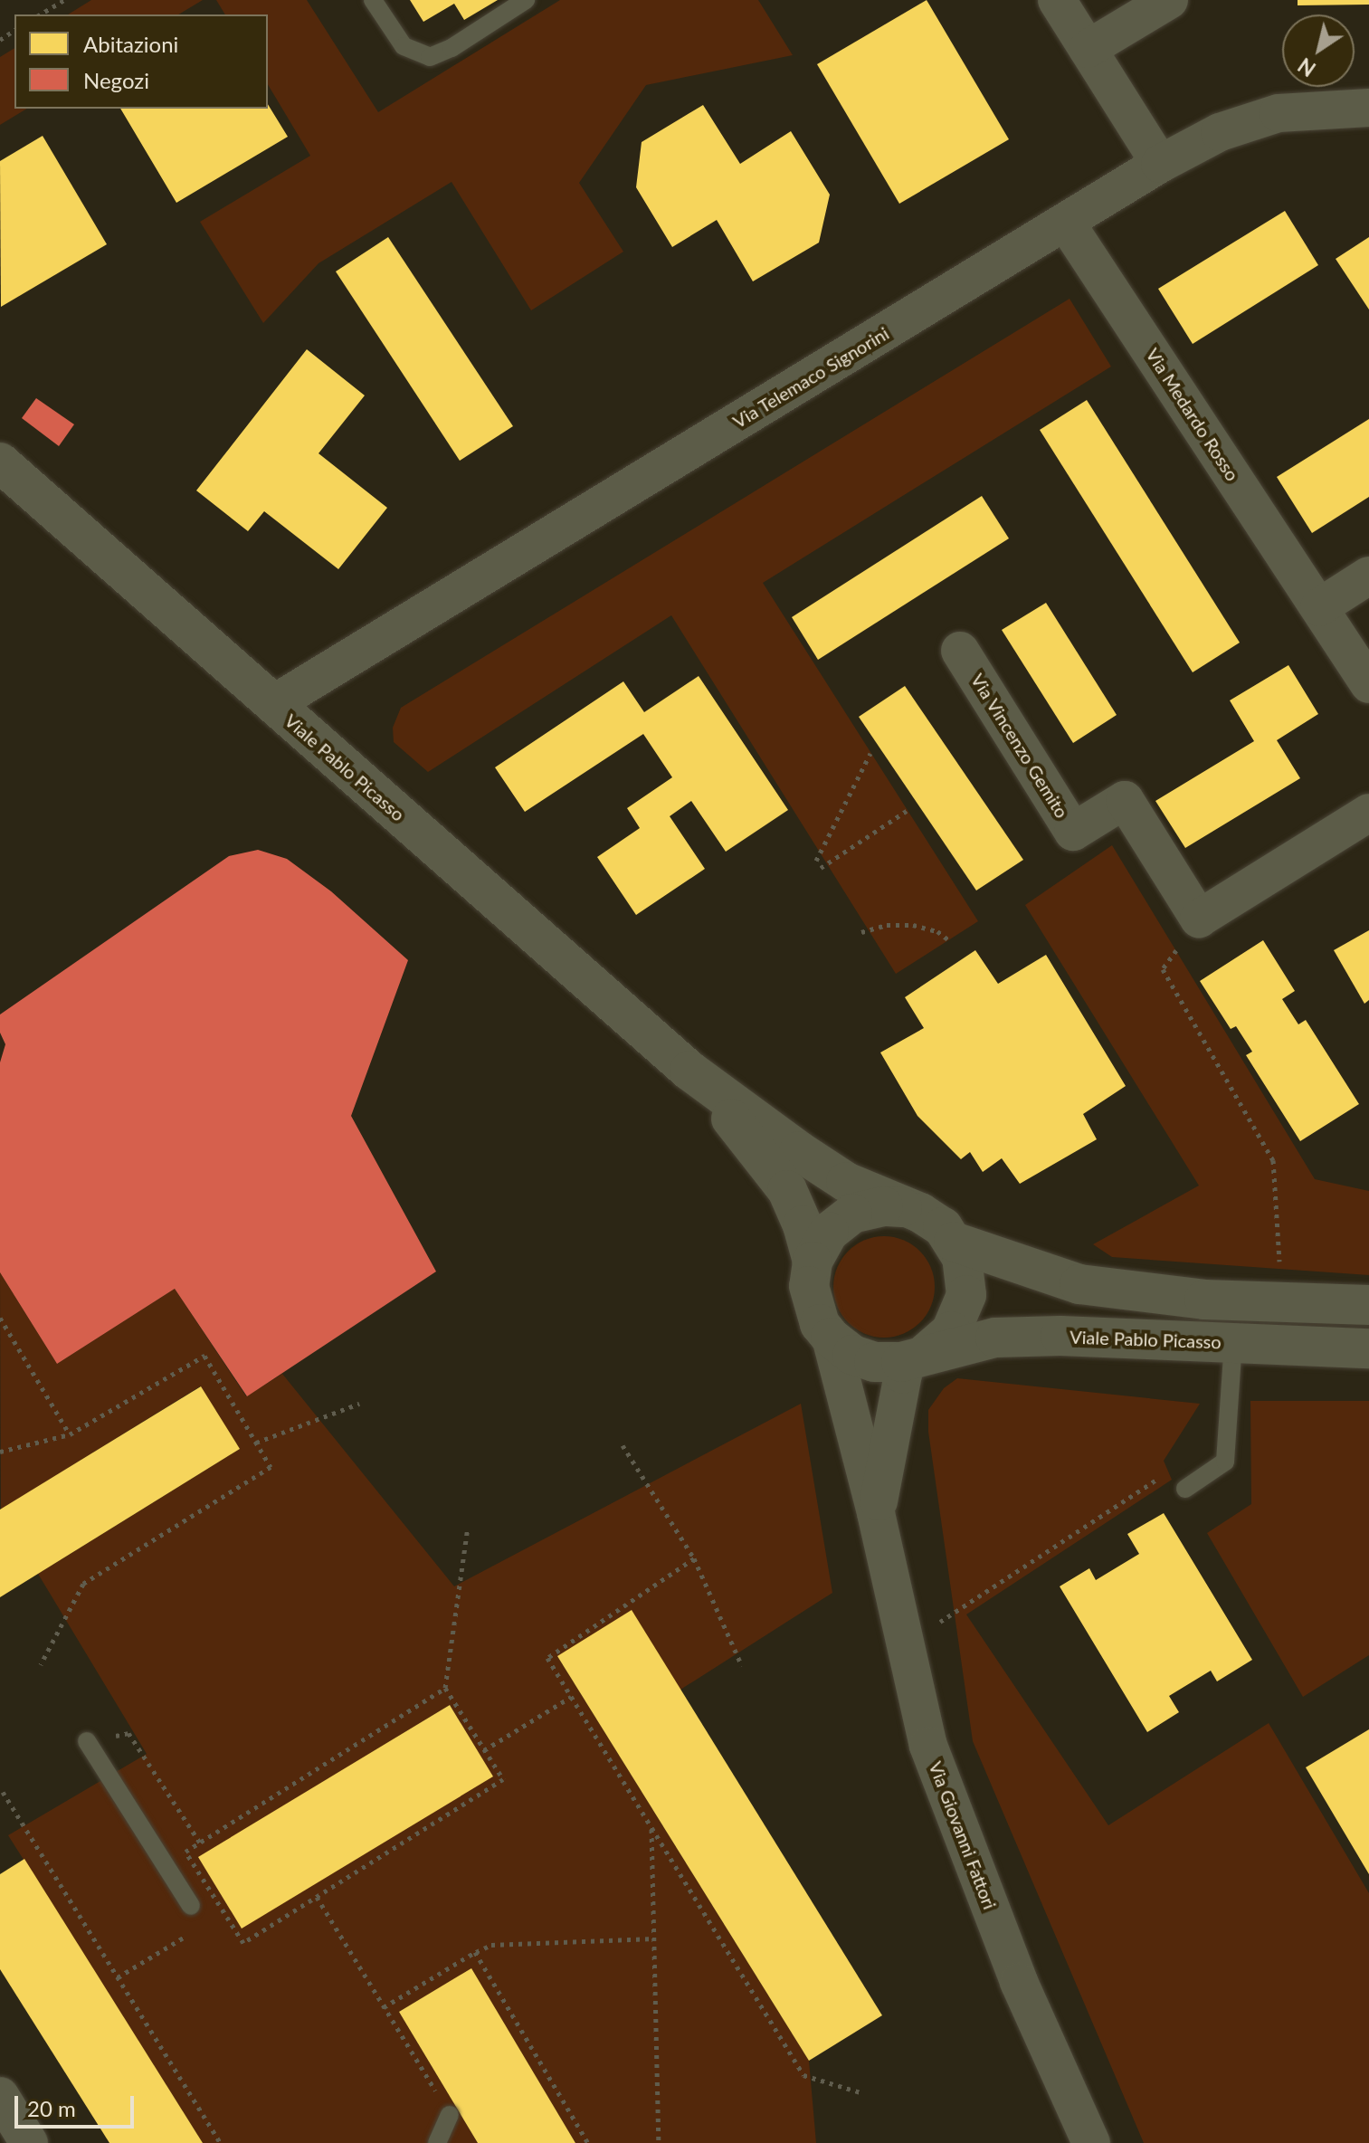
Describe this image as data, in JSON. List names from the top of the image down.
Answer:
{
  "streets": {
    "street": [
      "Via Telemaco Signorini",
      "Via Medardo Rosso",
      "Via Vincenzo Gemito",
      "Viale Pablo Picasso",
      "Via Giovanni Fattori"
    ]
  },
  "crossings": [
    ["Via Telemaco Signorini", "Via Medardo Rosso"],
    ["Via Telemaco Signorini", "Viale Pablo Picasso"],
    ["Viale Pablo Picasso", "Via Giovanni Fattori"]
  ],
  "legend": ["Abitazioni", "Negozi"],
  "scale_bar": "20 m",
  "north": "bottom left"
}
